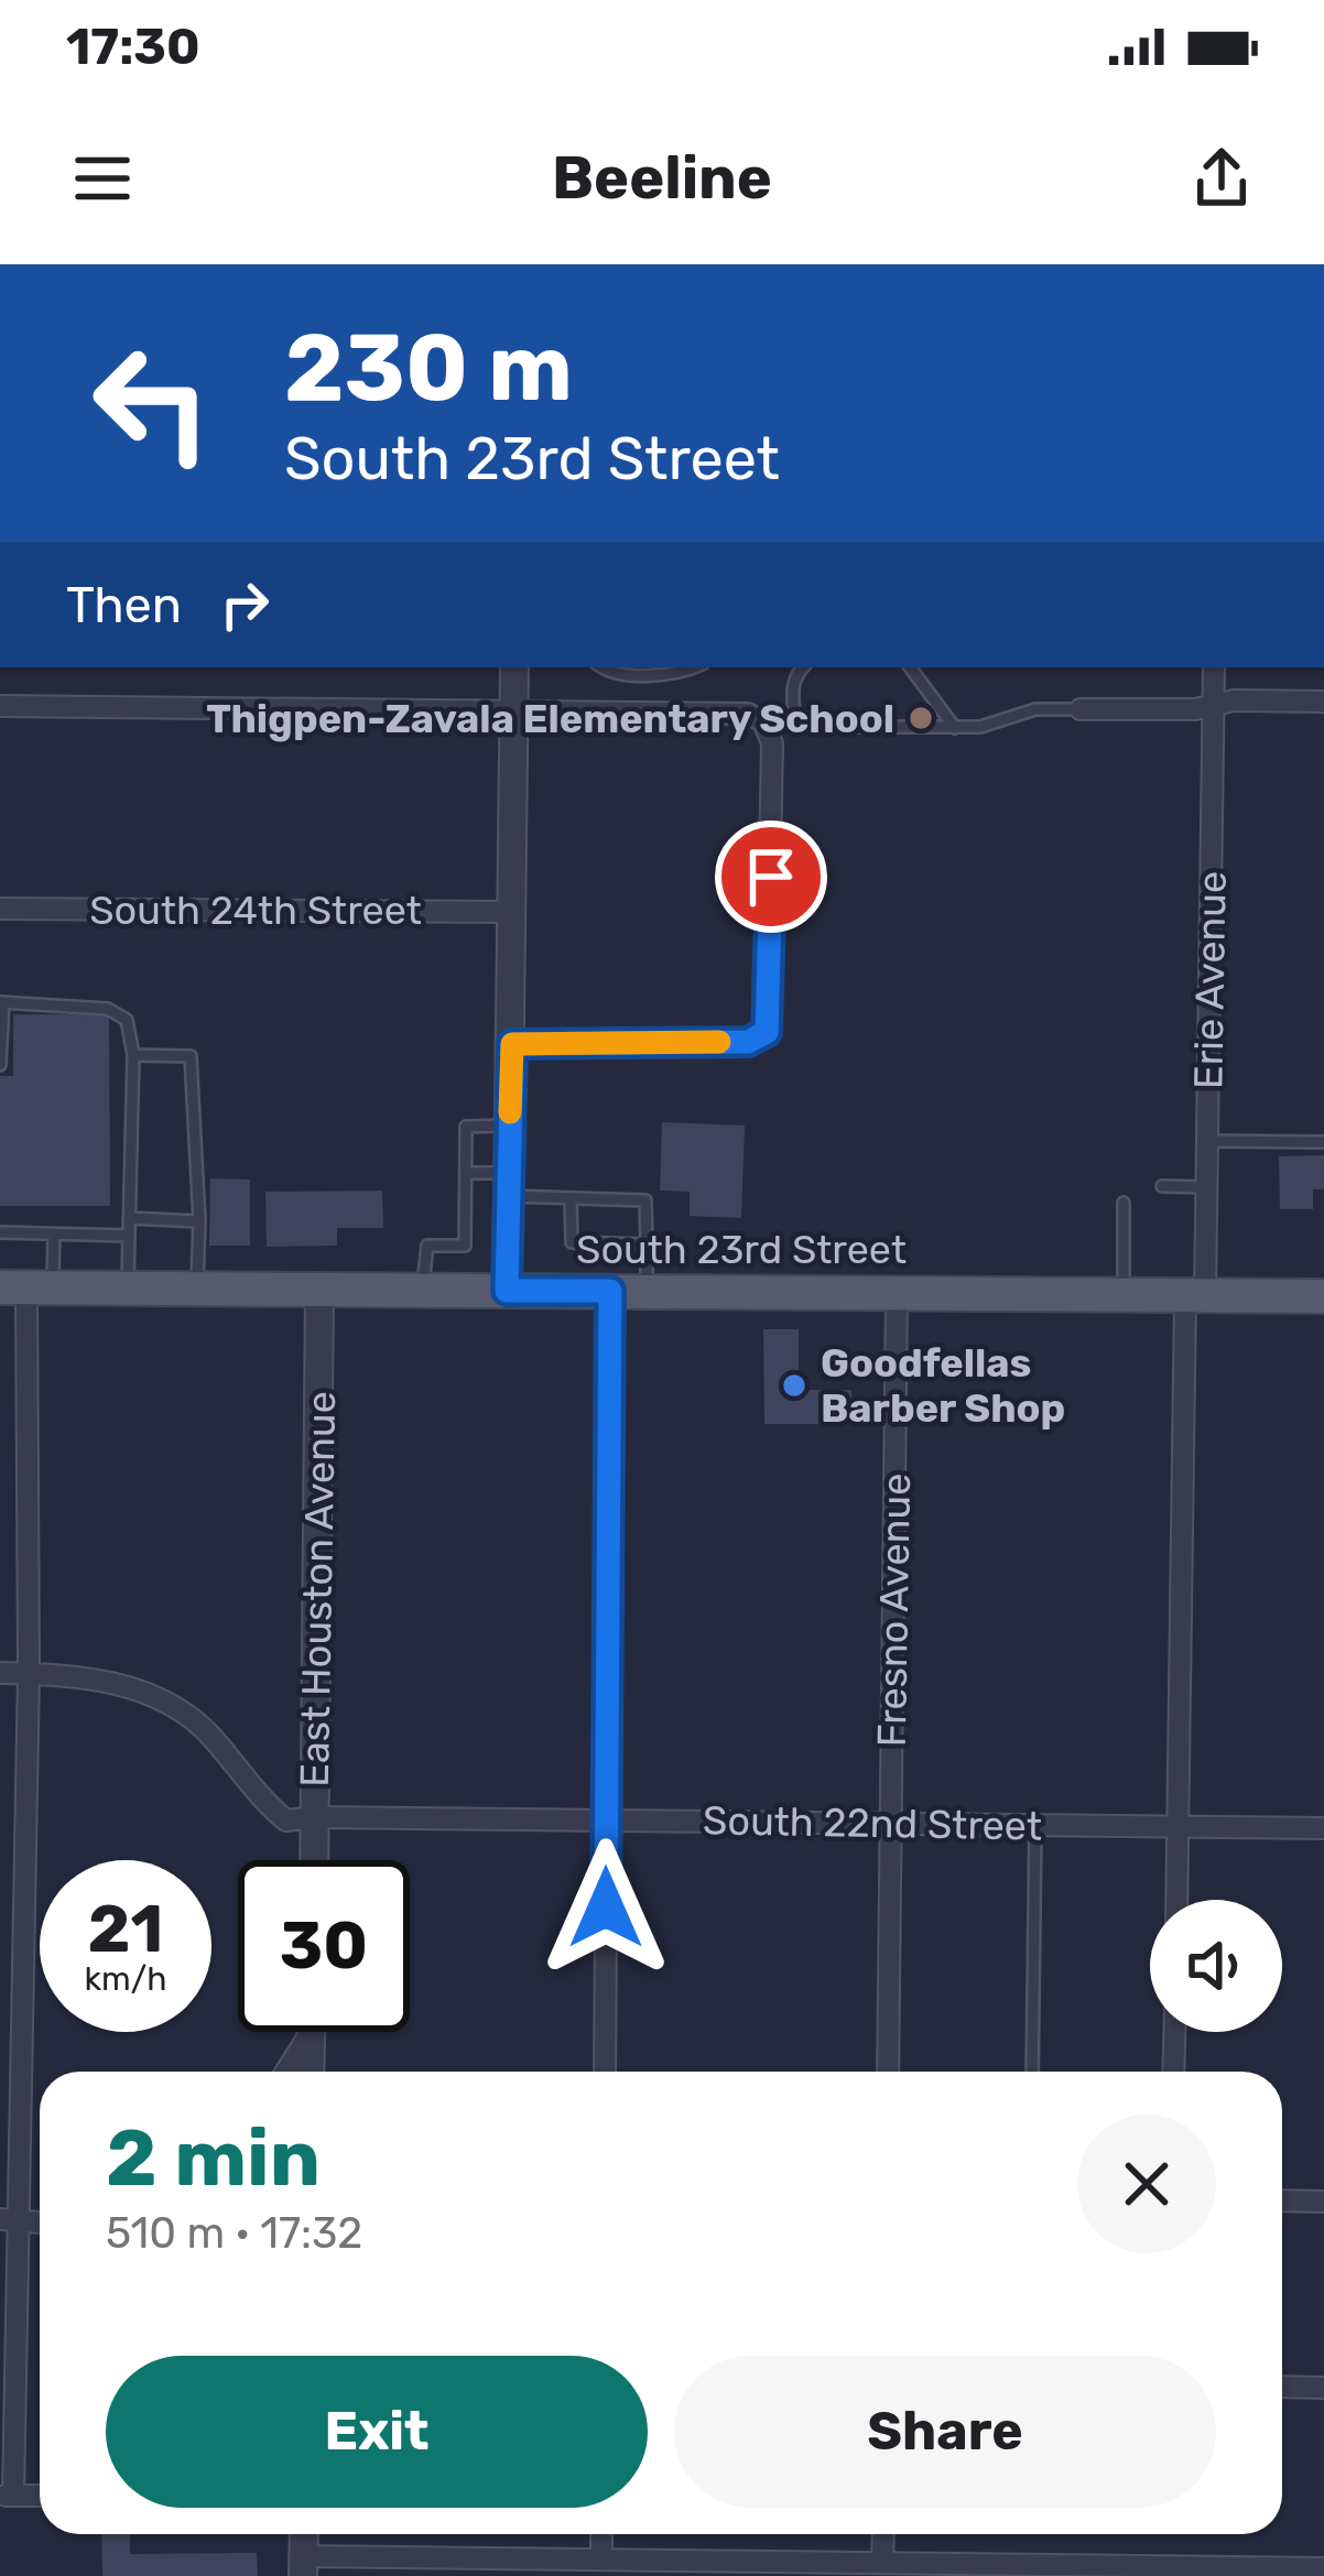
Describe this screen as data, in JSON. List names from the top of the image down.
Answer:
{
  "streets": {
    "main road": ["South 23rd Street"],
    "street": [
      "South 24th Street",
      "Erie Avenue",
      "East Houston Avenue",
      "Fresno Avenue",
      "South 22nd Street"
    ]
  },
  "crossings": [
    ["Erie Avenue", "South 23rd Street"],
    ["Erie Avenue", "South 22nd Street"],
    ["South 23rd Street", "East Houston Avenue"],
    ["South 23rd Street", "Fresno Avenue"],
    ["East Houston Avenue", "South 22nd Street"],
    ["Fresno Avenue", "South 22nd Street"]
  ],
  "places": ["Thigpen-Zavala Elementary School", "Goodfellas Barber Shop"],
  "page": {
    "status": "17:30",
    "header": "Beeline",
    "turn": ["230 m", "South 23rd Street"],
    "then": "Then",
    "speed": "21 km/h",
    "limit": "30",
    "heading": ["2 min", "510 m · 17:32"],
    "buttons": ["Exit", "Share"]
  }
}
